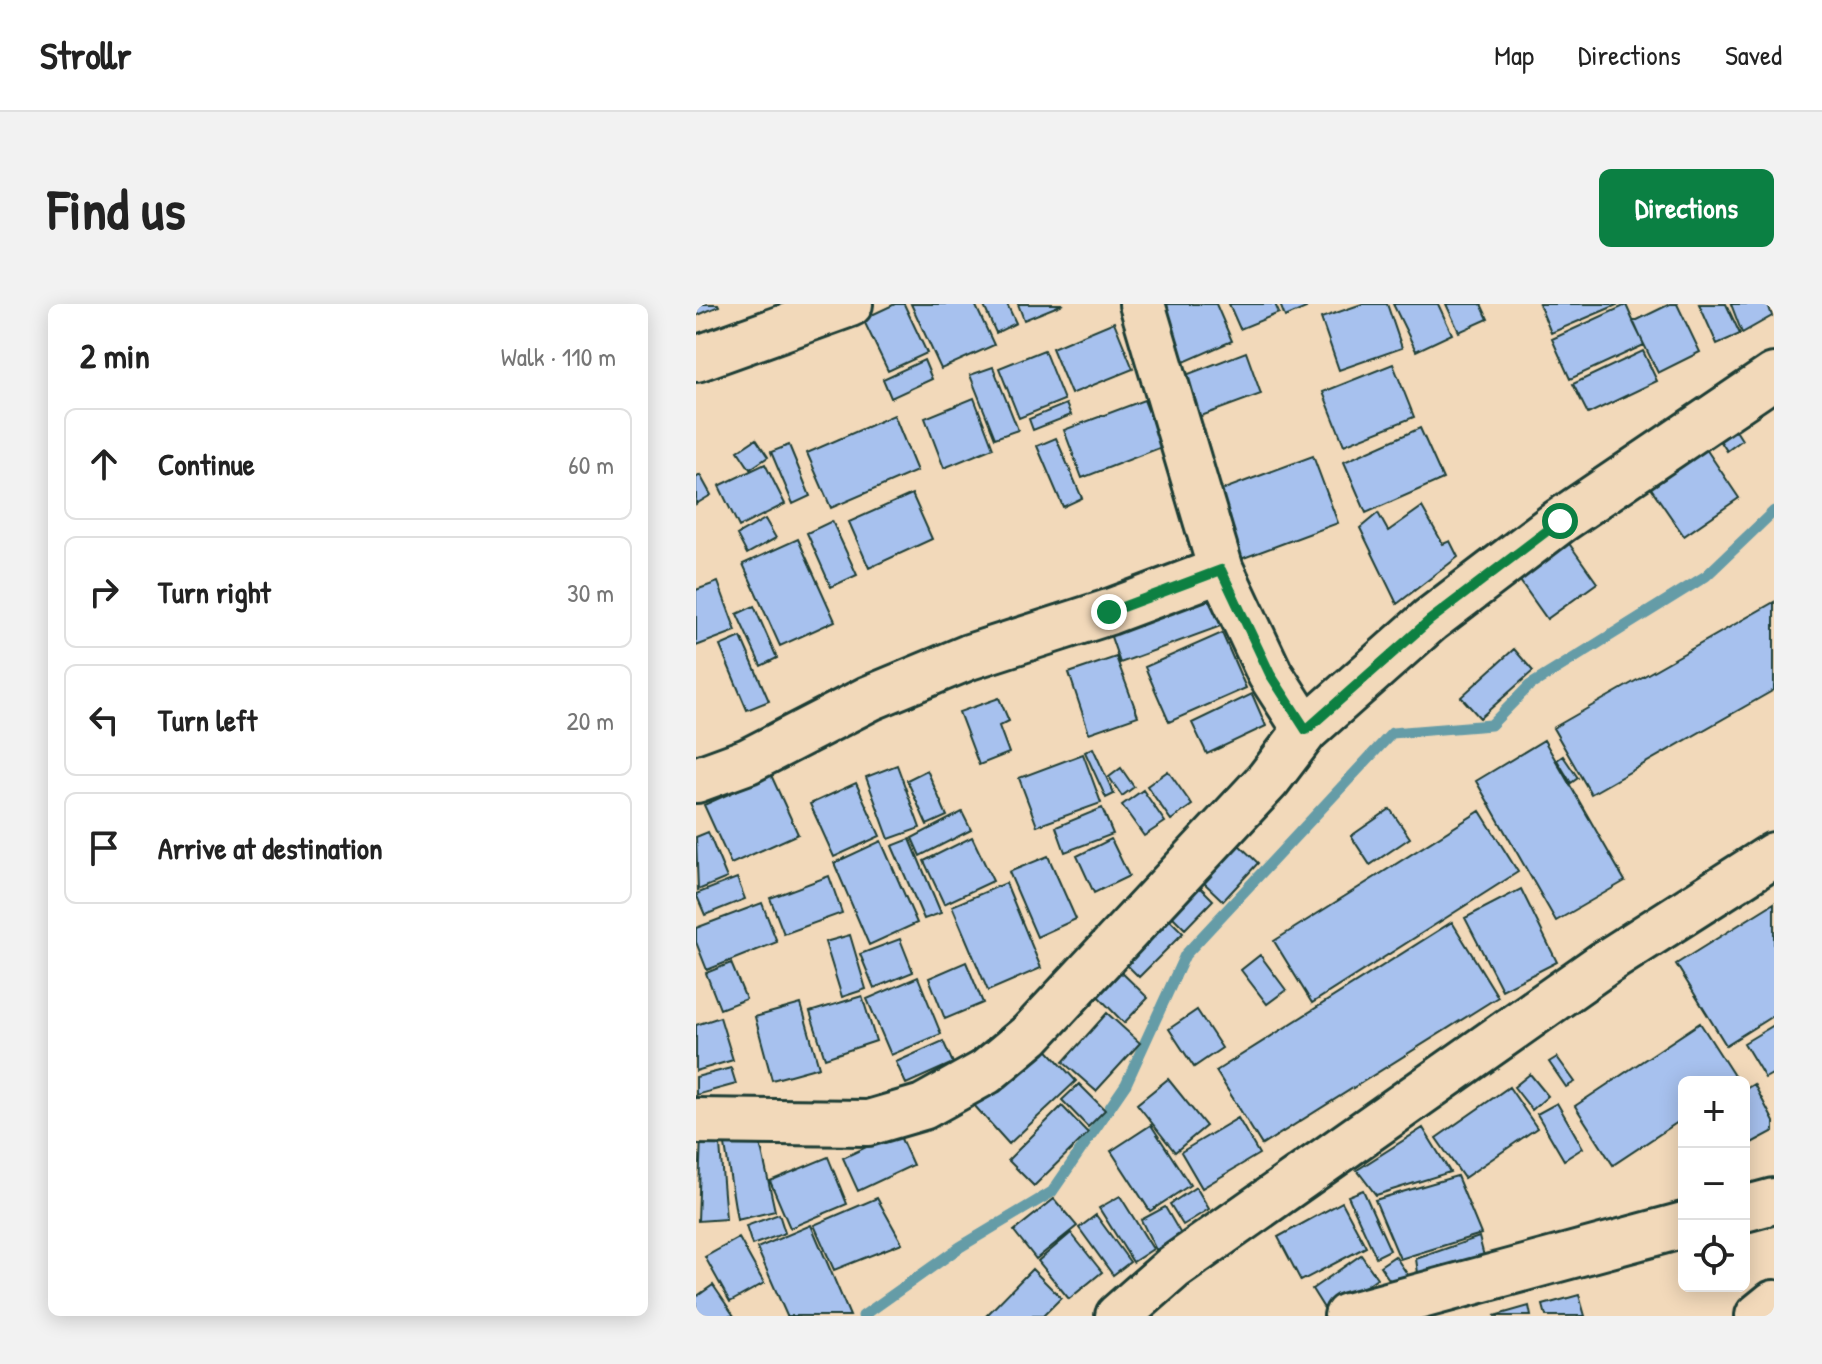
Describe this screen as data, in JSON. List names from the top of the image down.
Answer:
{
  "page": {
    "header": "Strollr",
    "nav": ["Map", "Directions", "Saved"],
    "buttons": "Directions",
    "title": "Find us",
    "heading": ["2 min", "Walk · 110 m"],
    "list": [
      ["Continue", "60 m"],
      ["Turn right", "30 m"],
      ["Turn left", "20 m"],
      "Arrive at destination"
    ],
    "map_buttons": ["+", "−"]
  }
}
